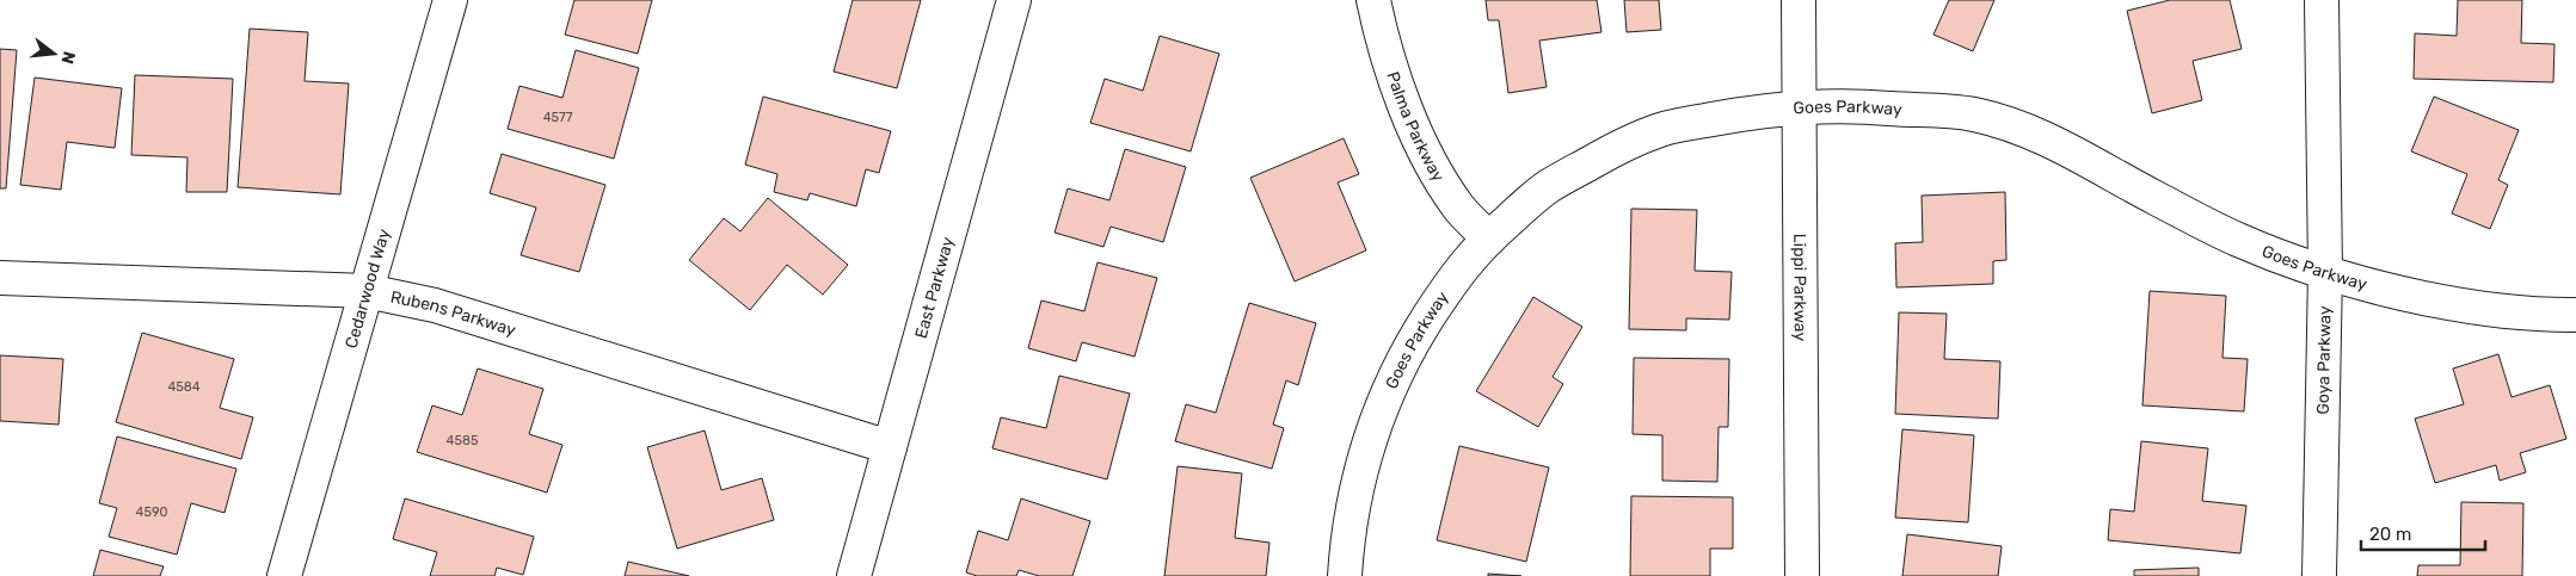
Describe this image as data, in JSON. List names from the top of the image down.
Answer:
{
  "streets": {
    "street": [
      "Goes Parkway",
      "Palma Parkway",
      "Cedarwood Way",
      "Lippi Parkway",
      "East Parkway",
      "Rubens Parkway",
      "Goya Parkway"
    ]
  },
  "crossings": [
    ["Goes Parkway", "Palma Parkway"],
    ["Goes Parkway", "Lippi Parkway"],
    ["Goes Parkway", "Goya Parkway"],
    ["Cedarwood Way", "Rubens Parkway"],
    ["East Parkway", "Rubens Parkway"]
  ],
  "house_numbers": [
    "4577",
    "4584",
    "4585",
    "4590"
  ],
  "scale_bar": "20 m",
  "north": "right"
}
